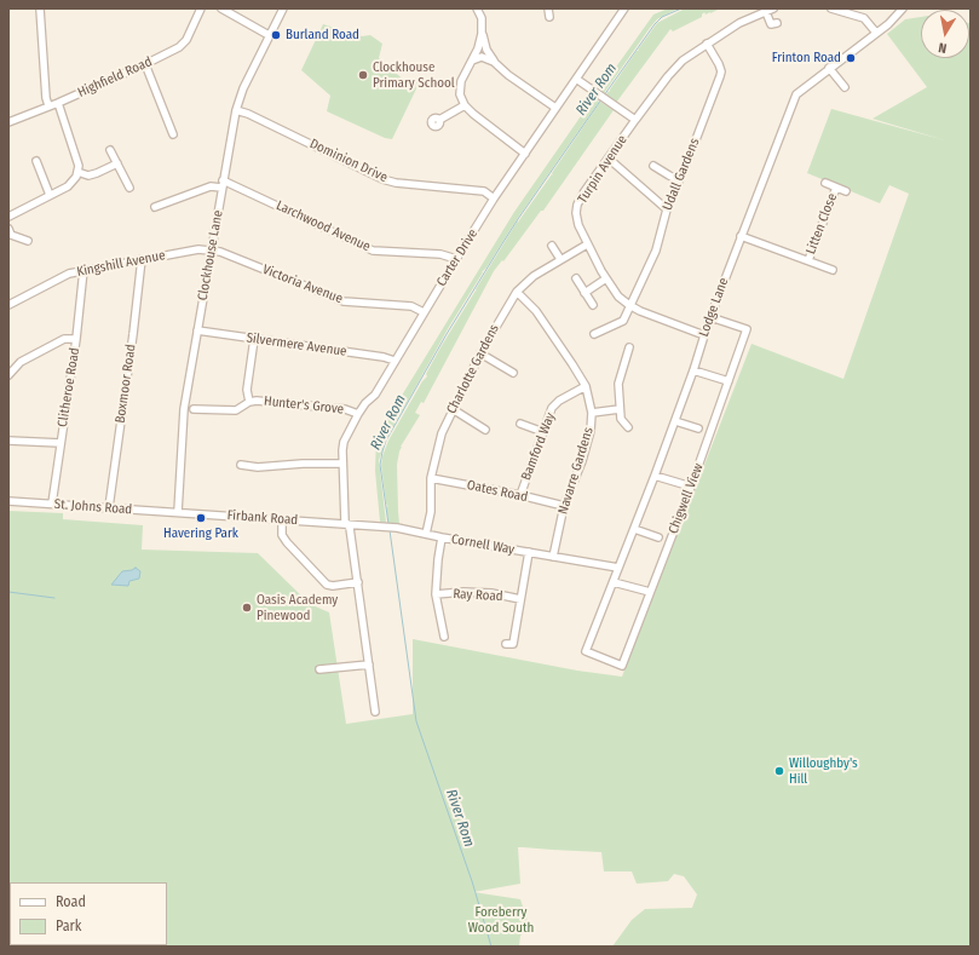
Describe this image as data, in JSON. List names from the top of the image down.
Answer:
{
  "streets": {
    "street": [
      "Highfield Road",
      "Dominion Drive",
      "Turpin Avenue",
      "Udall Gardens",
      "Litten Close",
      "Larchwood Avenue",
      "Clockhouse Lane",
      "Carter Drive",
      "Kingshill Avenue",
      "Victoria Avenue",
      "Lodge Lane",
      "Silvermere Avenue",
      "Charlotte Gardens",
      "Boxmoor Road",
      "Clitheroe Road",
      "Hunter's Grove",
      "Bamford Way",
      "Navarre Gardens",
      "Oates Road",
      "Chigwell View",
      "St. Johns Road",
      "Firbank Road",
      "Cornell Way",
      "Ray Road"
    ]
  },
  "crossings": [
    ["Dominion Drive", "Clockhouse Lane"],
    ["Dominion Drive", "Carter Drive"],
    ["Turpin Avenue", "Udall Gardens"],
    ["Turpin Avenue", "Lodge Lane"],
    ["Turpin Avenue", "Charlotte Gardens"],
    ["Litten Close", "Lodge Lane"],
    ["Larchwood Avenue", "Clockhouse Lane"],
    ["Larchwood Avenue", "Carter Drive"],
    ["Clockhouse Lane", "Kingshill Avenue"],
    ["Clockhouse Lane", "Victoria Avenue"],
    ["Clockhouse Lane", "Silvermere Avenue"],
    ["Clockhouse Lane", "St. Johns Road"],
    ["Clockhouse Lane", "Firbank Road"],
    ["Carter Drive", "Victoria Avenue"],
    ["Carter Drive", "Silvermere Avenue"],
    ["Carter Drive", "Hunter's Grove"],
    ["Carter Drive", "Firbank Road"],
    ["Carter Drive", "Cornell Way"],
    ["Kingshill Avenue", "Victoria Avenue"],
    ["Kingshill Avenue", "Boxmoor Road"],
    ["Kingshill Avenue", "Clitheroe Road"],
    ["Lodge Lane", "Chigwell View"],
    ["Lodge Lane", "Cornell Way"],
    ["Charlotte Gardens", "Navarre Gardens"],
    ["Charlotte Gardens", "Oates Road"],
    ["Charlotte Gardens", "Cornell Way"],
    ["Boxmoor Road", "St. Johns Road"],
    ["Clitheroe Road", "St. Johns Road"],
    ["Bamford Way", "Navarre Gardens"],
    ["Bamford Way", "Oates Road"],
    ["Navarre Gardens", "Oates Road"],
    ["Navarre Gardens", "Cornell Way"],
    ["St. Johns Road", "Firbank Road"],
    ["Firbank Road", "Cornell Way"]
  ],
  "water": ["River Rom"],
  "parks": ["Foreberry Wood South"],
  "places": [
    "Burland Road",
    "Frinton Road",
    "Clockhouse Primary School",
    "Havering Park",
    "Oasis Academy Pinewood",
    "Willoughby's Hill"
  ],
  "legend": ["Road", "Park"],
  "north": "bottom"
}
